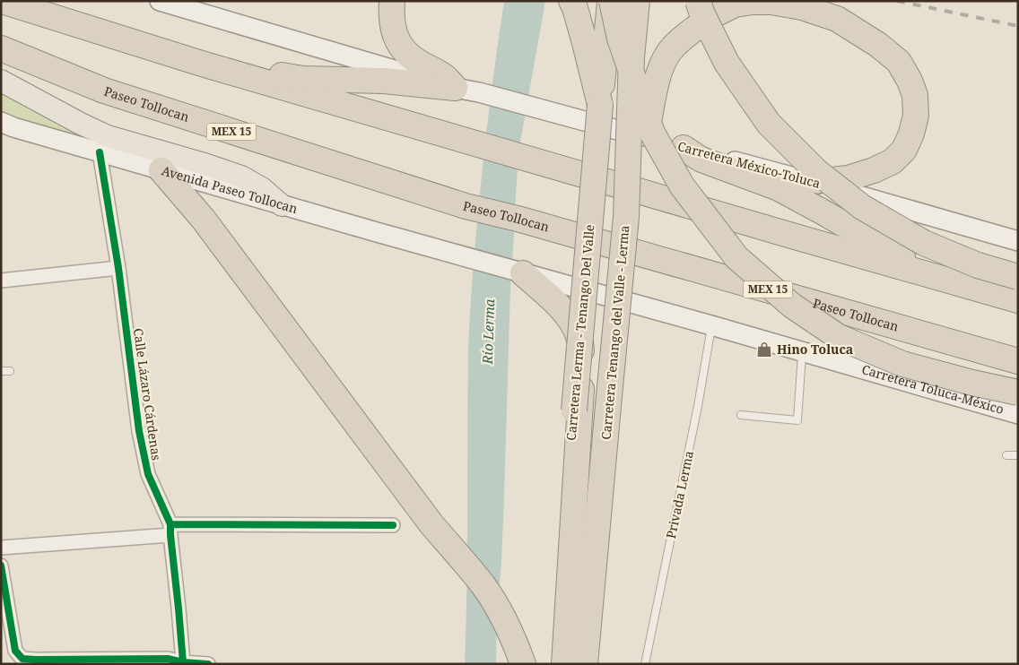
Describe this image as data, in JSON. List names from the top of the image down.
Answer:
{
  "streets": {
    "highway": [
      "Paseo Tollocan",
      "MEX 15",
      "Carretera Lerma - Tenango Del Valle",
      "Carretera Tenango del Valle - Lerma"
    ],
    "main road": ["Carretera México-Toluca", "Avenida Paseo Tollocan", "Carretera Toluca-México"],
    "street": ["Calle Lázaro Cárdenas"],
    "lane": ["Privada Lerma"]
  },
  "crossings": [
    ["Avenida Paseo Tollocan", "Carretera Toluca-México"],
    ["Avenida Paseo Tollocan", "Calle Lázaro Cárdenas"],
    ["Carretera Toluca-México", "Privada Lerma"]
  ],
  "water": ["Río Lerma"],
  "places": {
    "shop": ["Hino Toluca"]
  }
}
